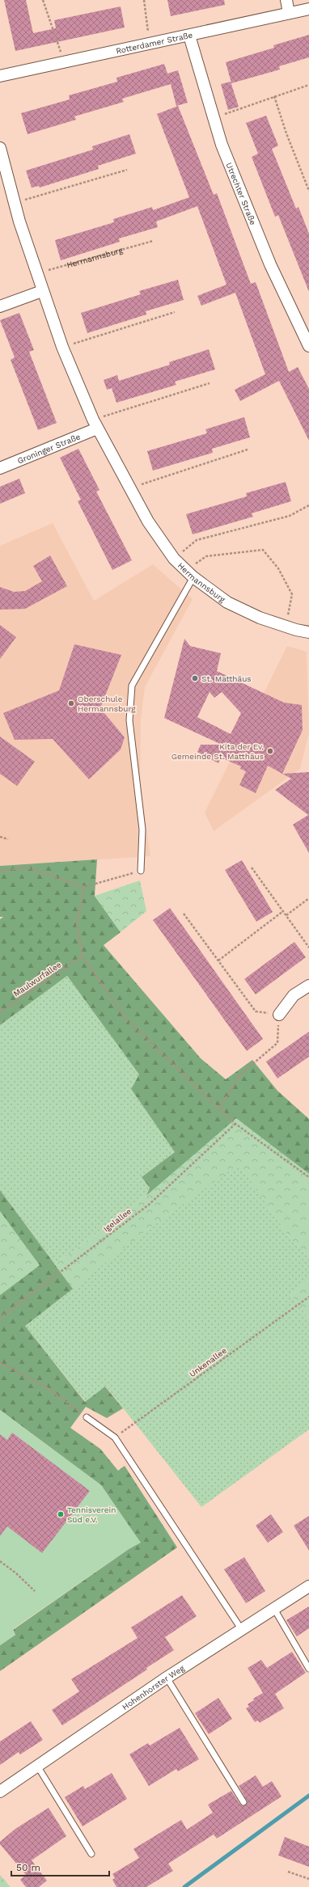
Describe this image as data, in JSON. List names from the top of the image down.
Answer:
{
  "streets": {
    "street": [
      "Rotterdamer Straße",
      "Utrechter Straße",
      "Hermannsburg",
      "Groninger Straße",
      "Hohenhorster Weg"
    ],
    "path": ["Maulwurfallee", "Igelallee", "Unkenallee"]
  },
  "crossings": [
    ["Rotterdamer Straße", "Utrechter Straße"],
    ["Hermannsburg", "Groninger Straße"]
  ],
  "places": [
    "St. Matthäus",
    "Oberschule Hermannsburg",
    "Kita der Ev. Gemeinde St. Matthäus",
    "Tennisverein Süd e.V."
  ],
  "scale_bar": "50 m"
}
